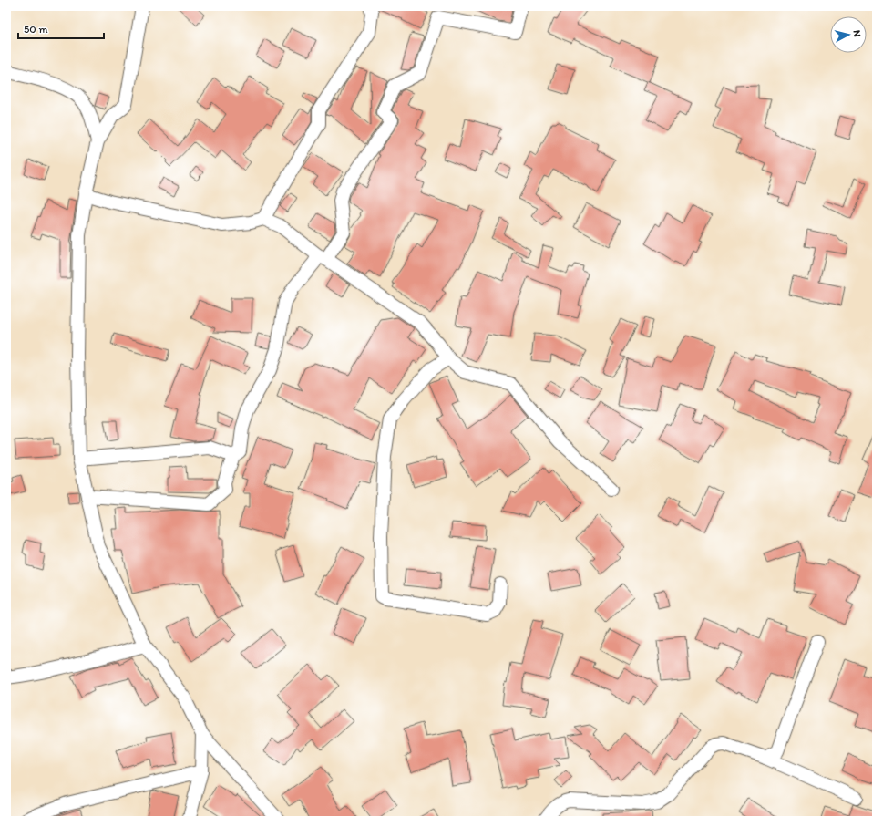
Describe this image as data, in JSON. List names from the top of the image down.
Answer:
{
  "scale_bar": "50 m",
  "north": "right"
}
